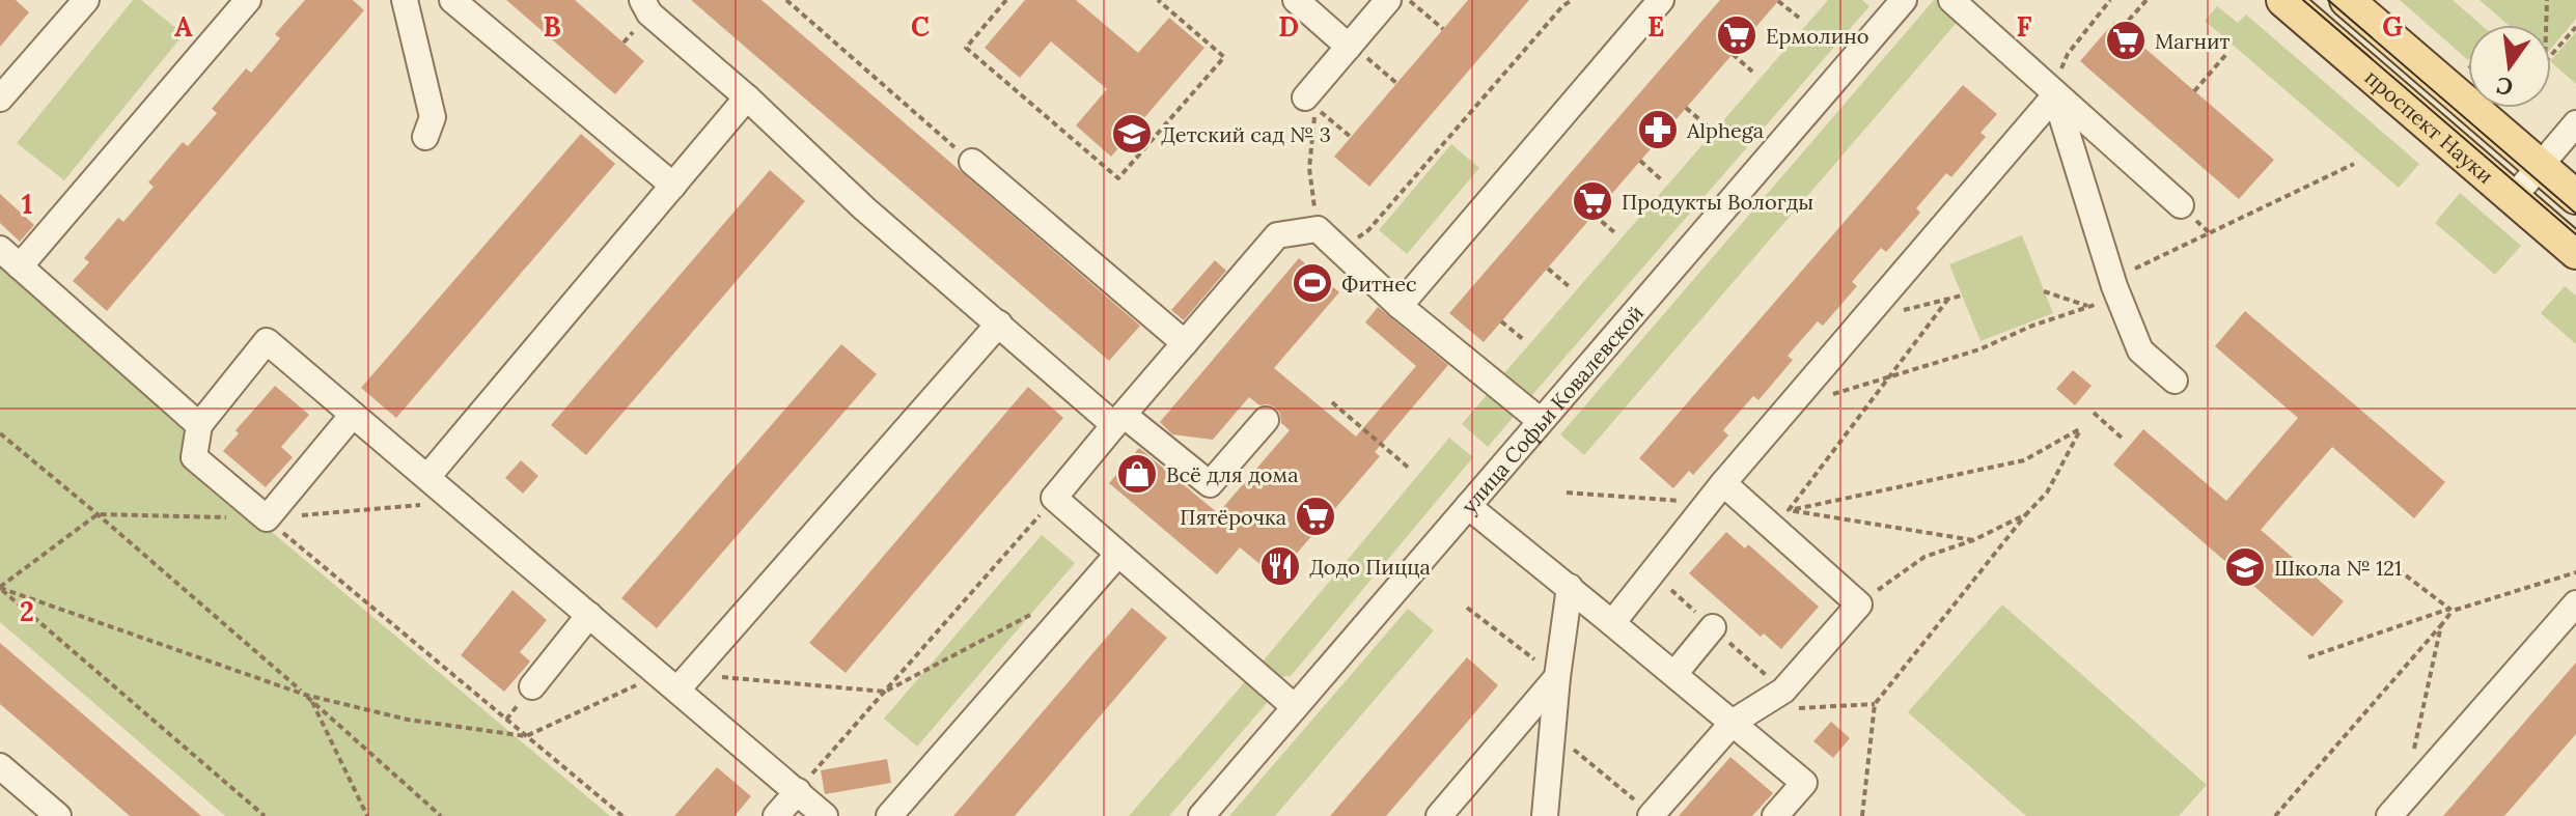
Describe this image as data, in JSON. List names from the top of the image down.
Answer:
{
  "streets": {
    "main road": ["проспект Науки"],
    "street": ["улица Софьи Ковалевской"]
  },
  "places": {
    "supermarket": [
      "Ермолино",
      "Магнит",
      "Продукты Вологды",
      "Пятёрочка"
    ],
    "pharmacy": ["Alphega"],
    "school or university": ["Детский сад № 3", "Школа № 121"],
    "sports": ["Фитнес"],
    "shop": ["Всё для дома"],
    "restaurant": ["Додо Пицца"]
  },
  "north": "bottom",
  "grid": {
    "columns": [
      "A",
      "B",
      "C",
      "D",
      "E",
      "F",
      "G"
    ],
    "rows": ["1", "2"]
  }
}
